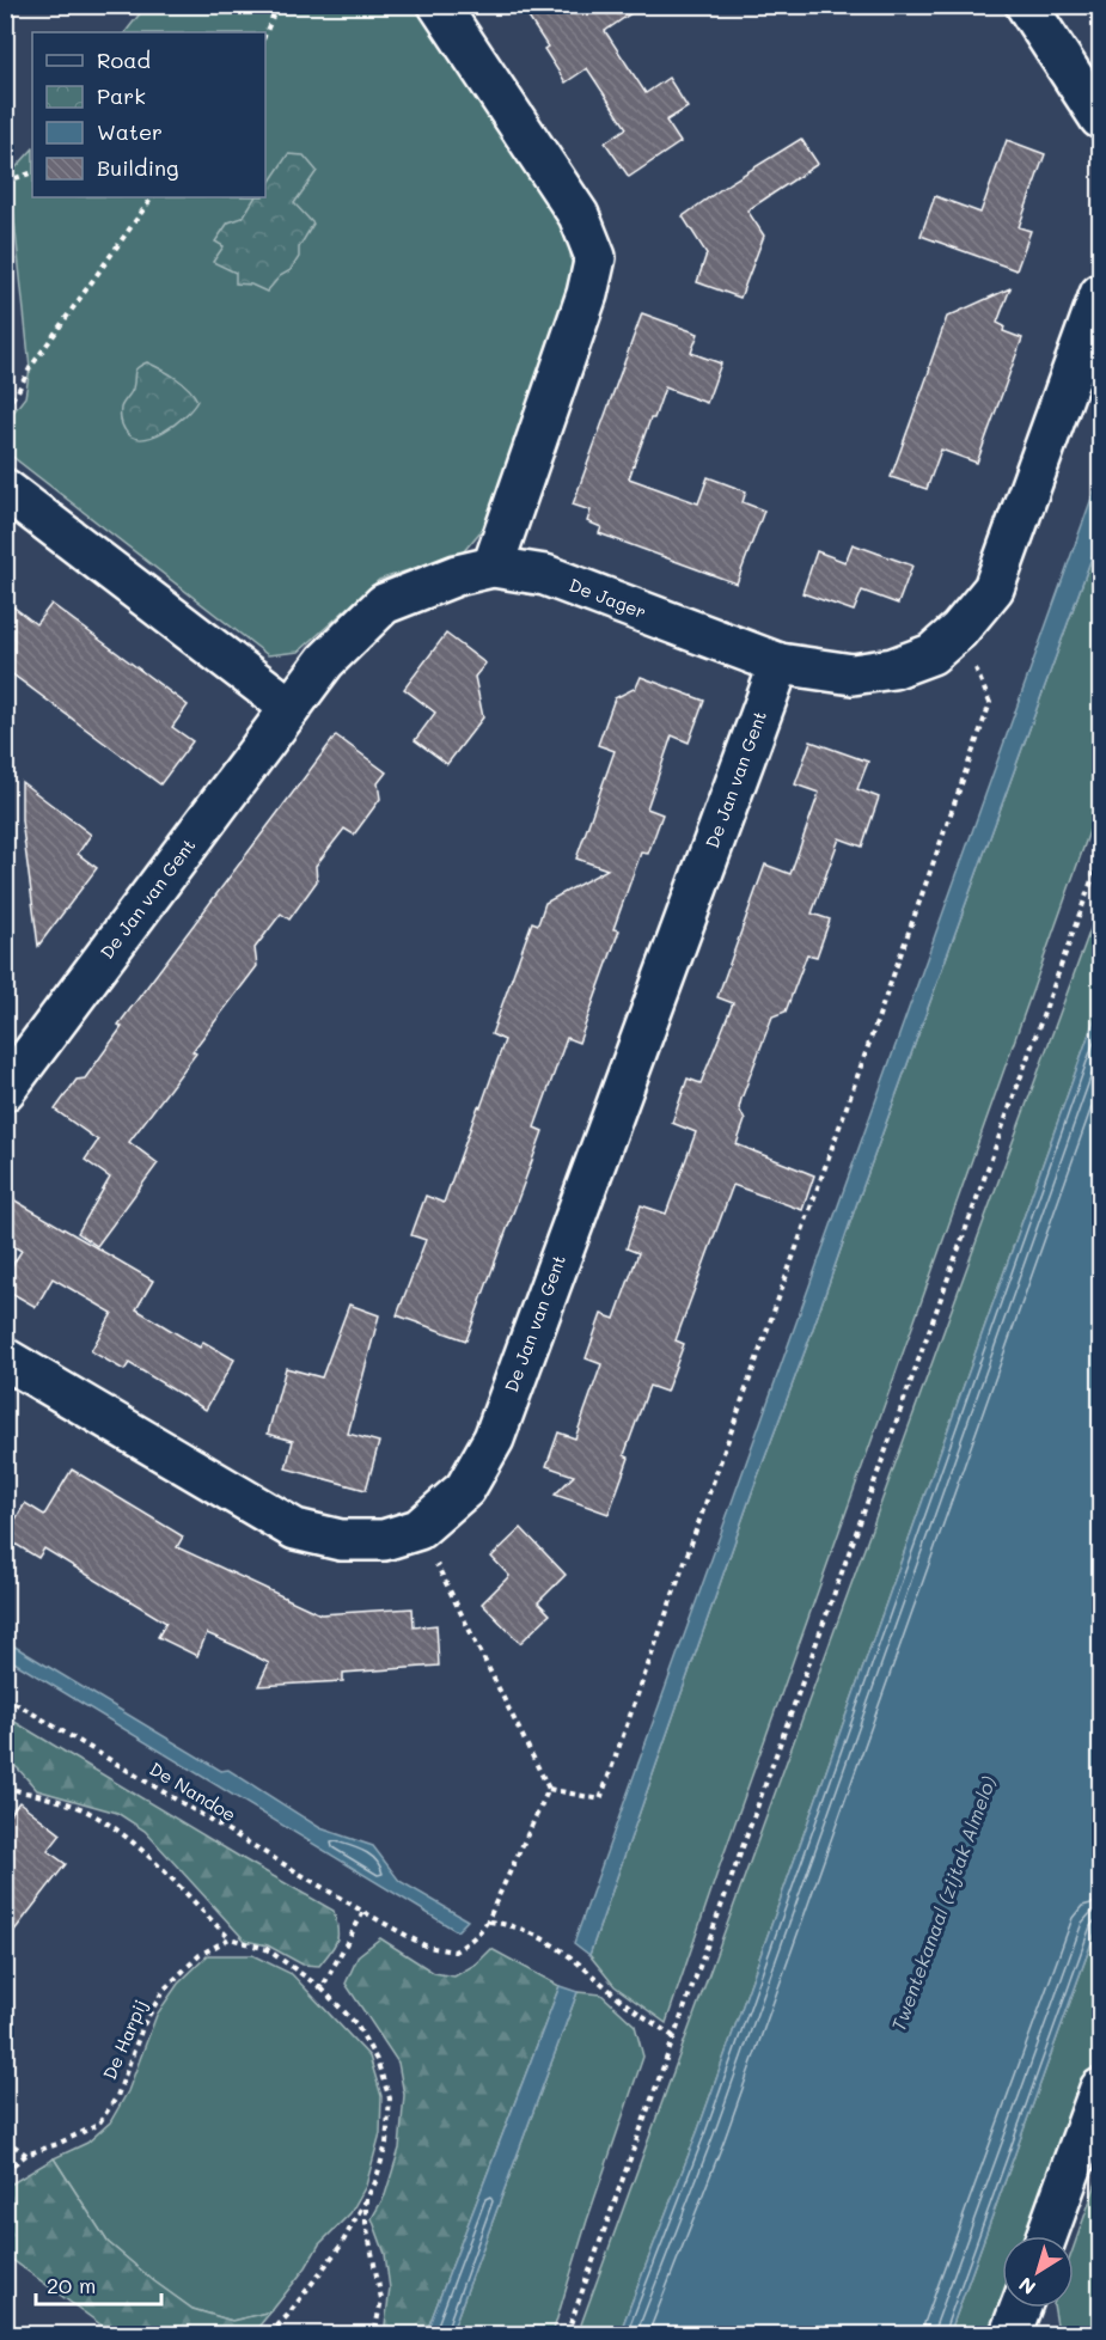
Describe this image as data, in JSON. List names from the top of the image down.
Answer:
{
  "streets": {
    "street": ["De Jager", "De Jan van Gent"],
    "path": ["De Nandoe", "De Harpij"]
  },
  "crossings": [
    ["De Jager", "De Jan van Gent"]
  ],
  "water": ["Twentekanaal (zijtak Almelo)"],
  "legend": [
    "Road",
    "Park",
    "Water",
    "Building"
  ],
  "scale_bar": "20 m",
  "north": "bottom left"
}
